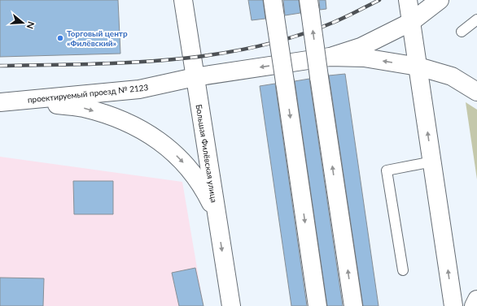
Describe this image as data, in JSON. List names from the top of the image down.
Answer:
{
  "streets": {
    "street": ["проектируемый проезд № 2123", "Большая Филёвская улица"]
  },
  "crossings": [
    ["проектируемый проезд № 2123", "Большая Филёвская улица"]
  ],
  "one_way": ["проектируемый проезд № 2123"],
  "places": ["Торговый центр «Филёвский»"],
  "north": "right"
}
